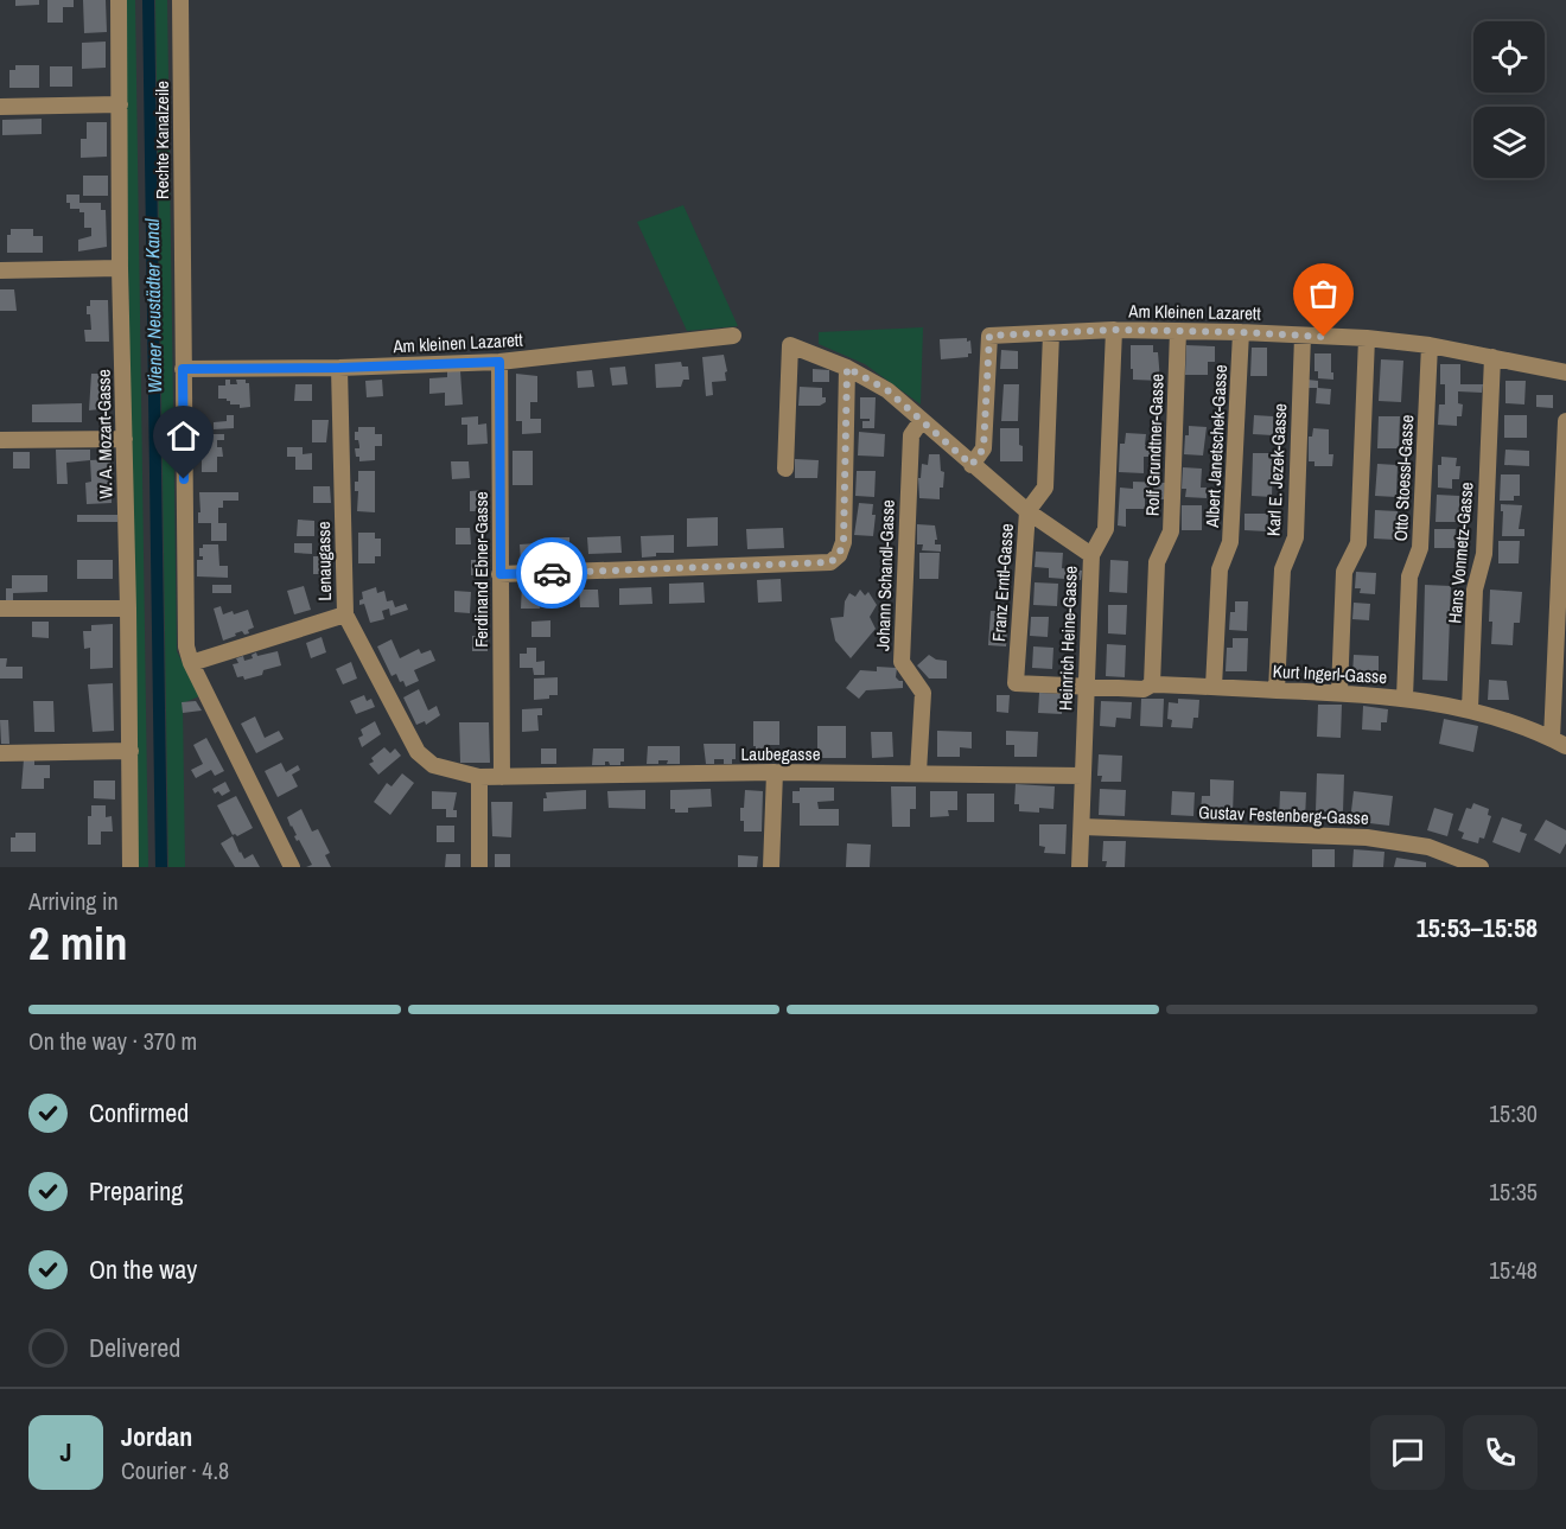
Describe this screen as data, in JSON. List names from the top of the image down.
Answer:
{
  "streets": {
    "street": [
      "Rechte Kanalzeile",
      "Am Kleinen Lazarett",
      "Am kleinen Lazarett",
      "W. A. Mozart-Gasse",
      "Rolf Grundtner-Gasse",
      "Albert Janetschek-Gasse",
      "Karl E. Jezek-Gasse",
      "Otto Stoessl-Gasse",
      "Hans Vonmetz-Gasse",
      "Lenaugasse",
      "Ferdinand Ebner-Gasse",
      "Johann Schandl-Gasse",
      "Franz Erntl-Gasse",
      "Heinrich Heine-Gasse",
      "Kurt Ingerl-Gasse",
      "Laubegasse",
      "Gustav Festenberg-Gasse"
    ]
  },
  "crossings": [
    ["Rechte Kanalzeile", "Am kleinen Lazarett"],
    ["Am Kleinen Lazarett", "Rolf Grundtner-Gasse"],
    ["Am Kleinen Lazarett", "Albert Janetschek-Gasse"],
    ["Am Kleinen Lazarett", "Karl E. Jezek-Gasse"],
    ["Am Kleinen Lazarett", "Otto Stoessl-Gasse"],
    ["Am Kleinen Lazarett", "Hans Vonmetz-Gasse"],
    ["Am Kleinen Lazarett", "Franz Erntl-Gasse"],
    ["Am Kleinen Lazarett", "Heinrich Heine-Gasse"],
    ["Am kleinen Lazarett", "Lenaugasse"],
    ["Am kleinen Lazarett", "Ferdinand Ebner-Gasse"],
    ["Rolf Grundtner-Gasse", "Kurt Ingerl-Gasse"],
    ["Albert Janetschek-Gasse", "Kurt Ingerl-Gasse"],
    ["Karl E. Jezek-Gasse", "Kurt Ingerl-Gasse"],
    ["Otto Stoessl-Gasse", "Kurt Ingerl-Gasse"],
    ["Hans Vonmetz-Gasse", "Kurt Ingerl-Gasse"],
    ["Lenaugasse", "Laubegasse"],
    ["Ferdinand Ebner-Gasse", "Laubegasse"],
    ["Johann Schandl-Gasse", "Laubegasse"],
    ["Franz Erntl-Gasse", "Heinrich Heine-Gasse"],
    ["Franz Erntl-Gasse", "Kurt Ingerl-Gasse"],
    ["Heinrich Heine-Gasse", "Kurt Ingerl-Gasse"],
    ["Heinrich Heine-Gasse", "Laubegasse"],
    ["Heinrich Heine-Gasse", "Gustav Festenberg-Gasse"]
  ],
  "water": ["Wiener Neustädter Kanal"],
  "page": {
    "heading": ["2 min", "Arriving in", "15:53–15:58"],
    "panel": ["Jordan", "Courier · 4.8"],
    "bar": "On the way · 370 m",
    "list": [
      ["Confirmed", "15:30"],
      ["Preparing", "15:35"],
      ["On the way", "15:48"],
      "Delivered"
    ],
    "round": "J"
  }
}
